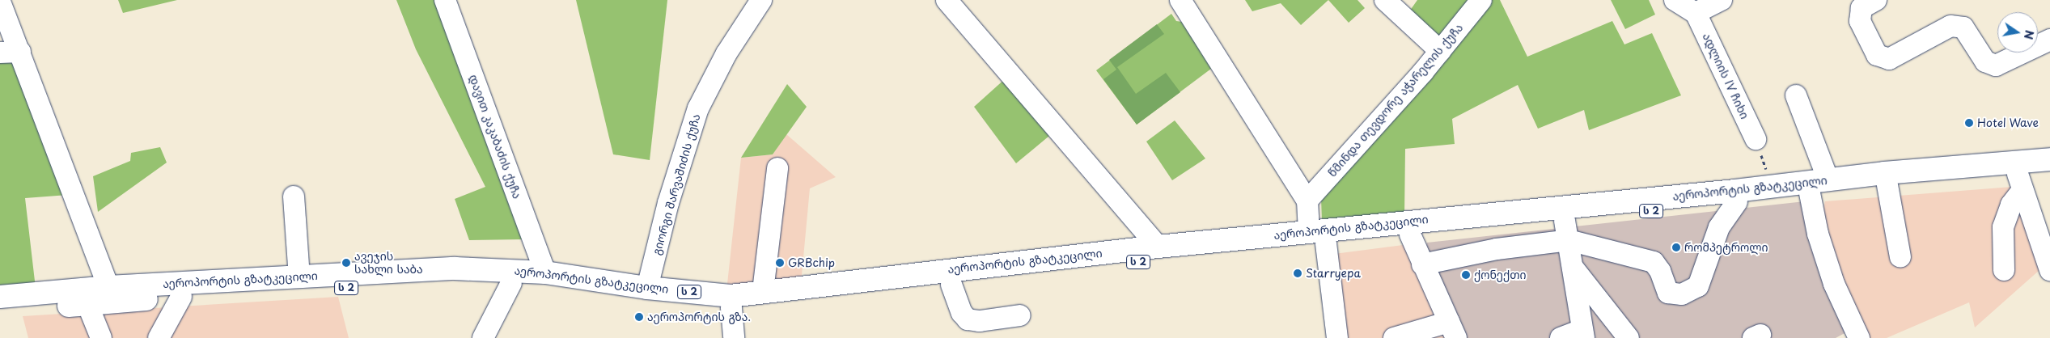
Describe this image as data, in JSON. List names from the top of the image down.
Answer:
{
  "streets": {
    "highway": ["აეროპორტის გზატკეცილი", "ს 2"],
    "street": [
      "ადლიის IV ჩიხი",
      "წმინდა თევდორე აჭარელის ქუჩა",
      "დავით კაკაბაძის ქუჩა",
      "გიორგი შარვაშიძის ქუჩა"
    ]
  },
  "crossings": [
    ["დავით კაკაბაძის ქუჩა", "აეროპორტის გზატკეცილი"],
    ["გიორგი შარვაშიძის ქუჩა", "აეროპორტის გზატკეცილი"]
  ],
  "places": [
    "Hotel Wave",
    "რომპეტროლი",
    "ავეჯის სახლი საბა",
    "GRBchip",
    "Starryepa",
    "ქონექთი",
    "აეროპორტის გზა."
  ],
  "north": "right"
}
